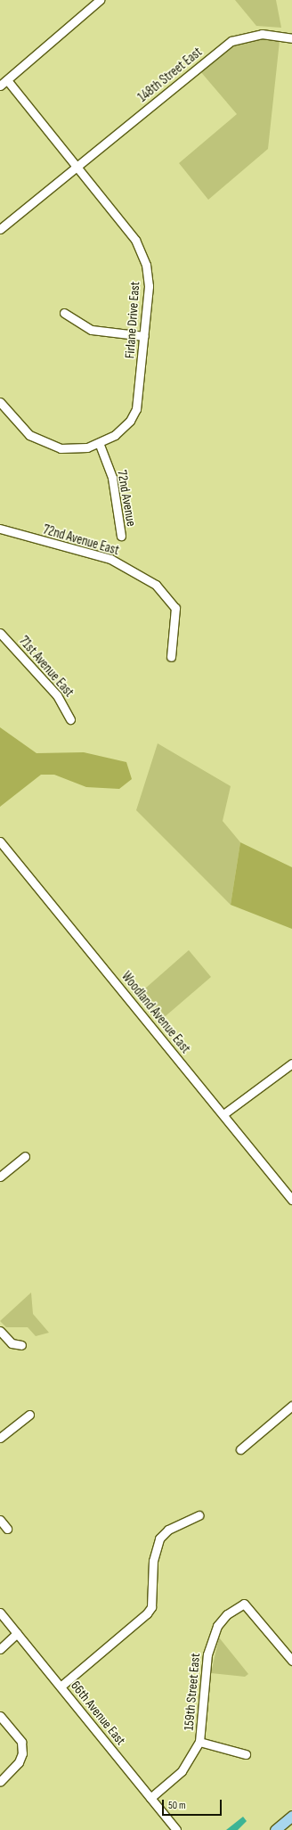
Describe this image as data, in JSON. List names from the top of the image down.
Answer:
{
  "streets": {
    "street": [
      "148th Street East",
      "Firlane Drive East",
      "72nd Avenue",
      "72nd Avenue East",
      "71st Avenue East",
      "Woodland Avenue East",
      "159th Street East",
      "66th Avenue East"
    ]
  },
  "crossings": [
    ["148th Street East", "Firlane Drive East"],
    ["Firlane Drive East", "72nd Avenue"],
    ["159th Street East", "66th Avenue East"]
  ],
  "scale_bar": "50 m"
}
